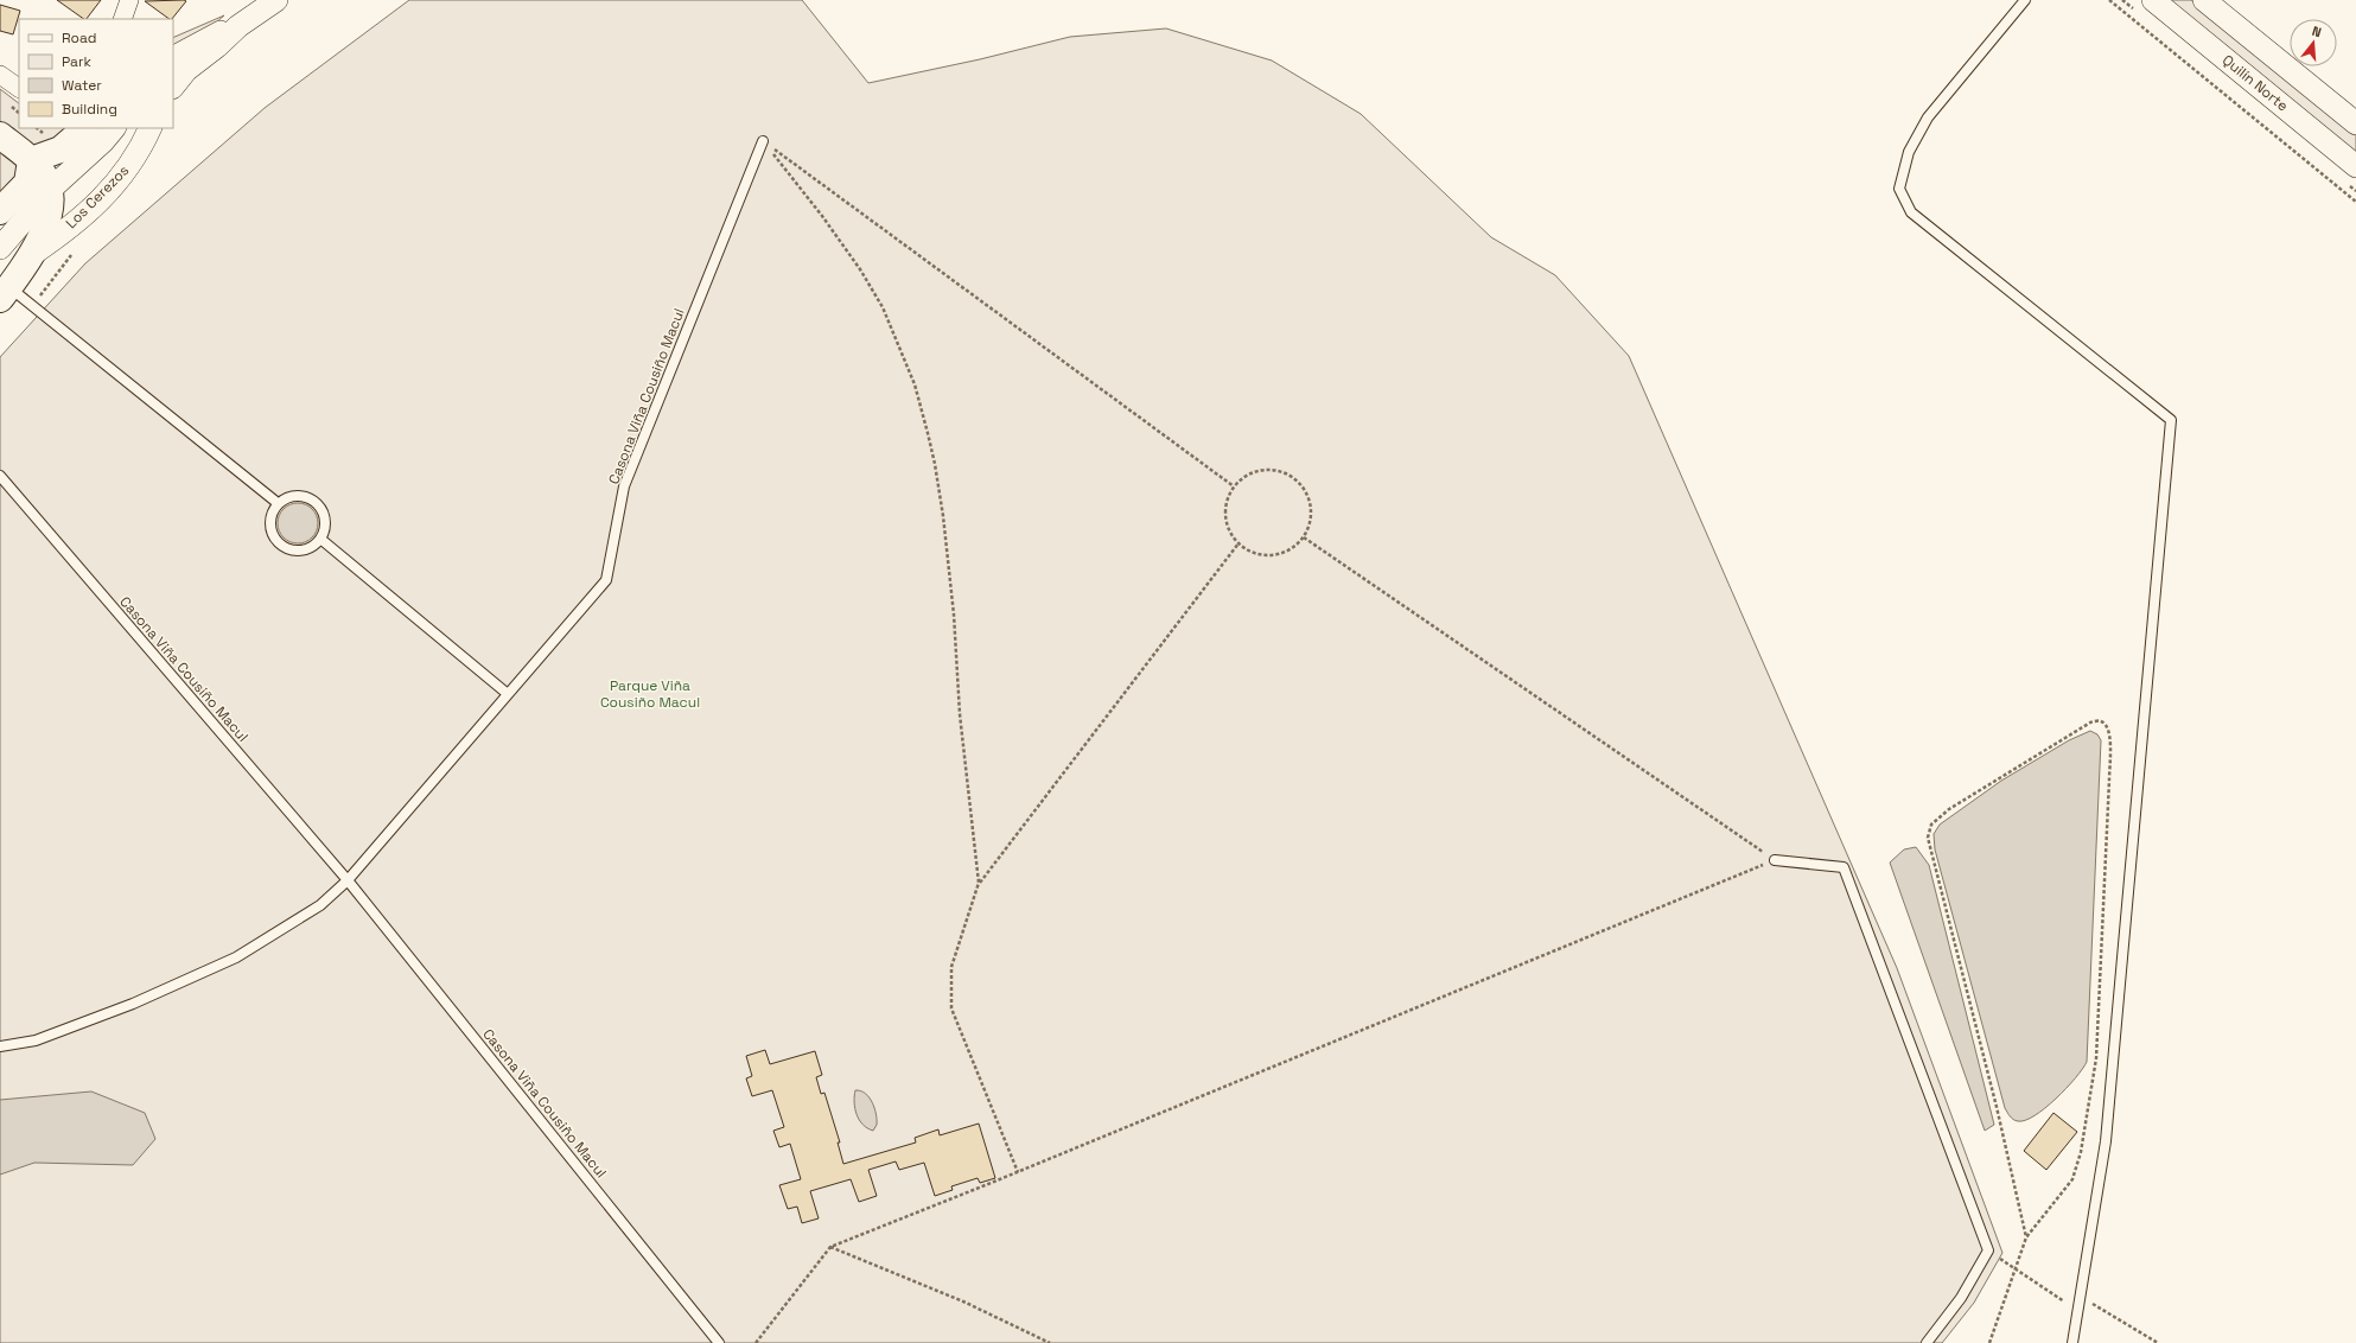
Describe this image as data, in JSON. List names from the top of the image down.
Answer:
{
  "streets": {
    "street": ["Quilín Norte", "Los Cerezos"],
    "lane": ["Casona Viña Cousiño Macul"]
  },
  "parks": ["Parque Viña Cousiño Macul"],
  "legend": [
    "Road",
    "Park",
    "Water",
    "Building"
  ],
  "north": "top"
}
